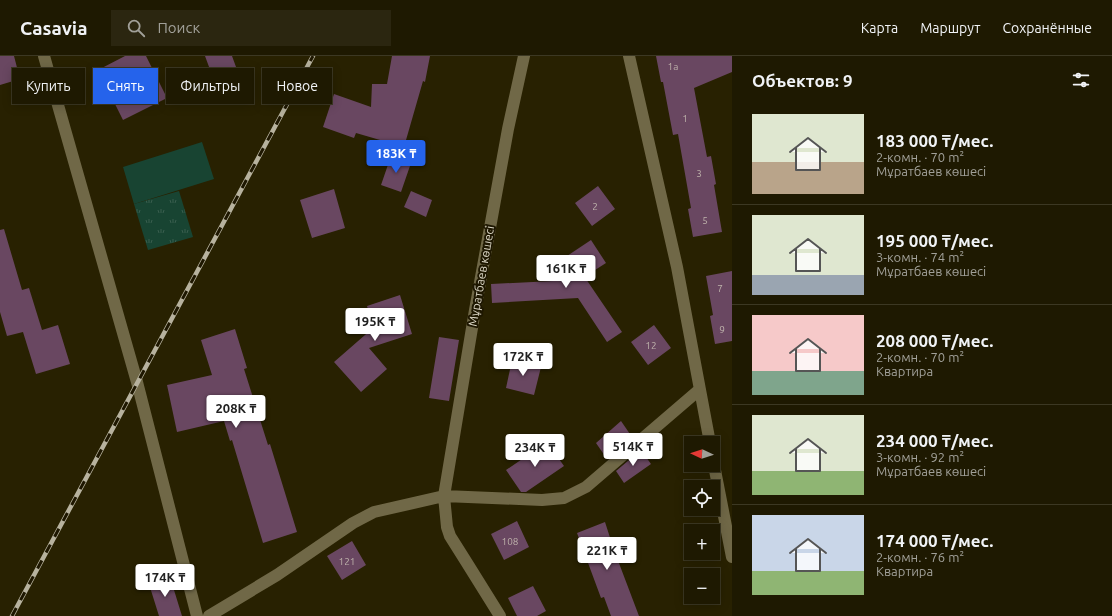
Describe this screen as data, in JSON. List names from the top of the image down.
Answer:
{
  "streets": {
    "street": ["Мұратбаев көшесі"]
  },
  "house_numbers": [
    "1а",
    "1",
    "3",
    "2",
    "5",
    "7",
    "9",
    "12",
    "108",
    "121"
  ],
  "north": "left",
  "page": {
    "header": "Casavia",
    "search": "Поиск",
    "nav": ["Карта", "Маршрут", "Сохранённые"],
    "heading": "Объектов: 9",
    "chip": [
      "Купить",
      "Снять",
      "Фильтры",
      "Новое"
    ],
    "list": [
      {
        "name": "183 000 ₸/мес.",
        "note": "2-комн. · 70 m² · Мұратбаев көшесі"
      },
      {
        "name": "195 000 ₸/мес.",
        "note": "3-комн. · 74 m² · Мұратбаев көшесі"
      },
      {
        "name": "208 000 ₸/мес.",
        "note": "2-комн. · 70 m² · Квартира"
      },
      {
        "name": "234 000 ₸/мес.",
        "note": "3-комн. · 92 m² · Мұратбаев көшесі"
      },
      {
        "name": "174 000 ₸/мес.",
        "note": "2-комн. · 76 m² · Квартира"
      }
    ],
    "price": [
      "183K ₸",
      "161K ₸",
      "195K ₸",
      "172K ₸",
      "208K ₸",
      "514K ₸",
      "234K ₸",
      "221K ₸",
      "174K ₸"
    ],
    "map_buttons": ["+", "−"]
  }
}
